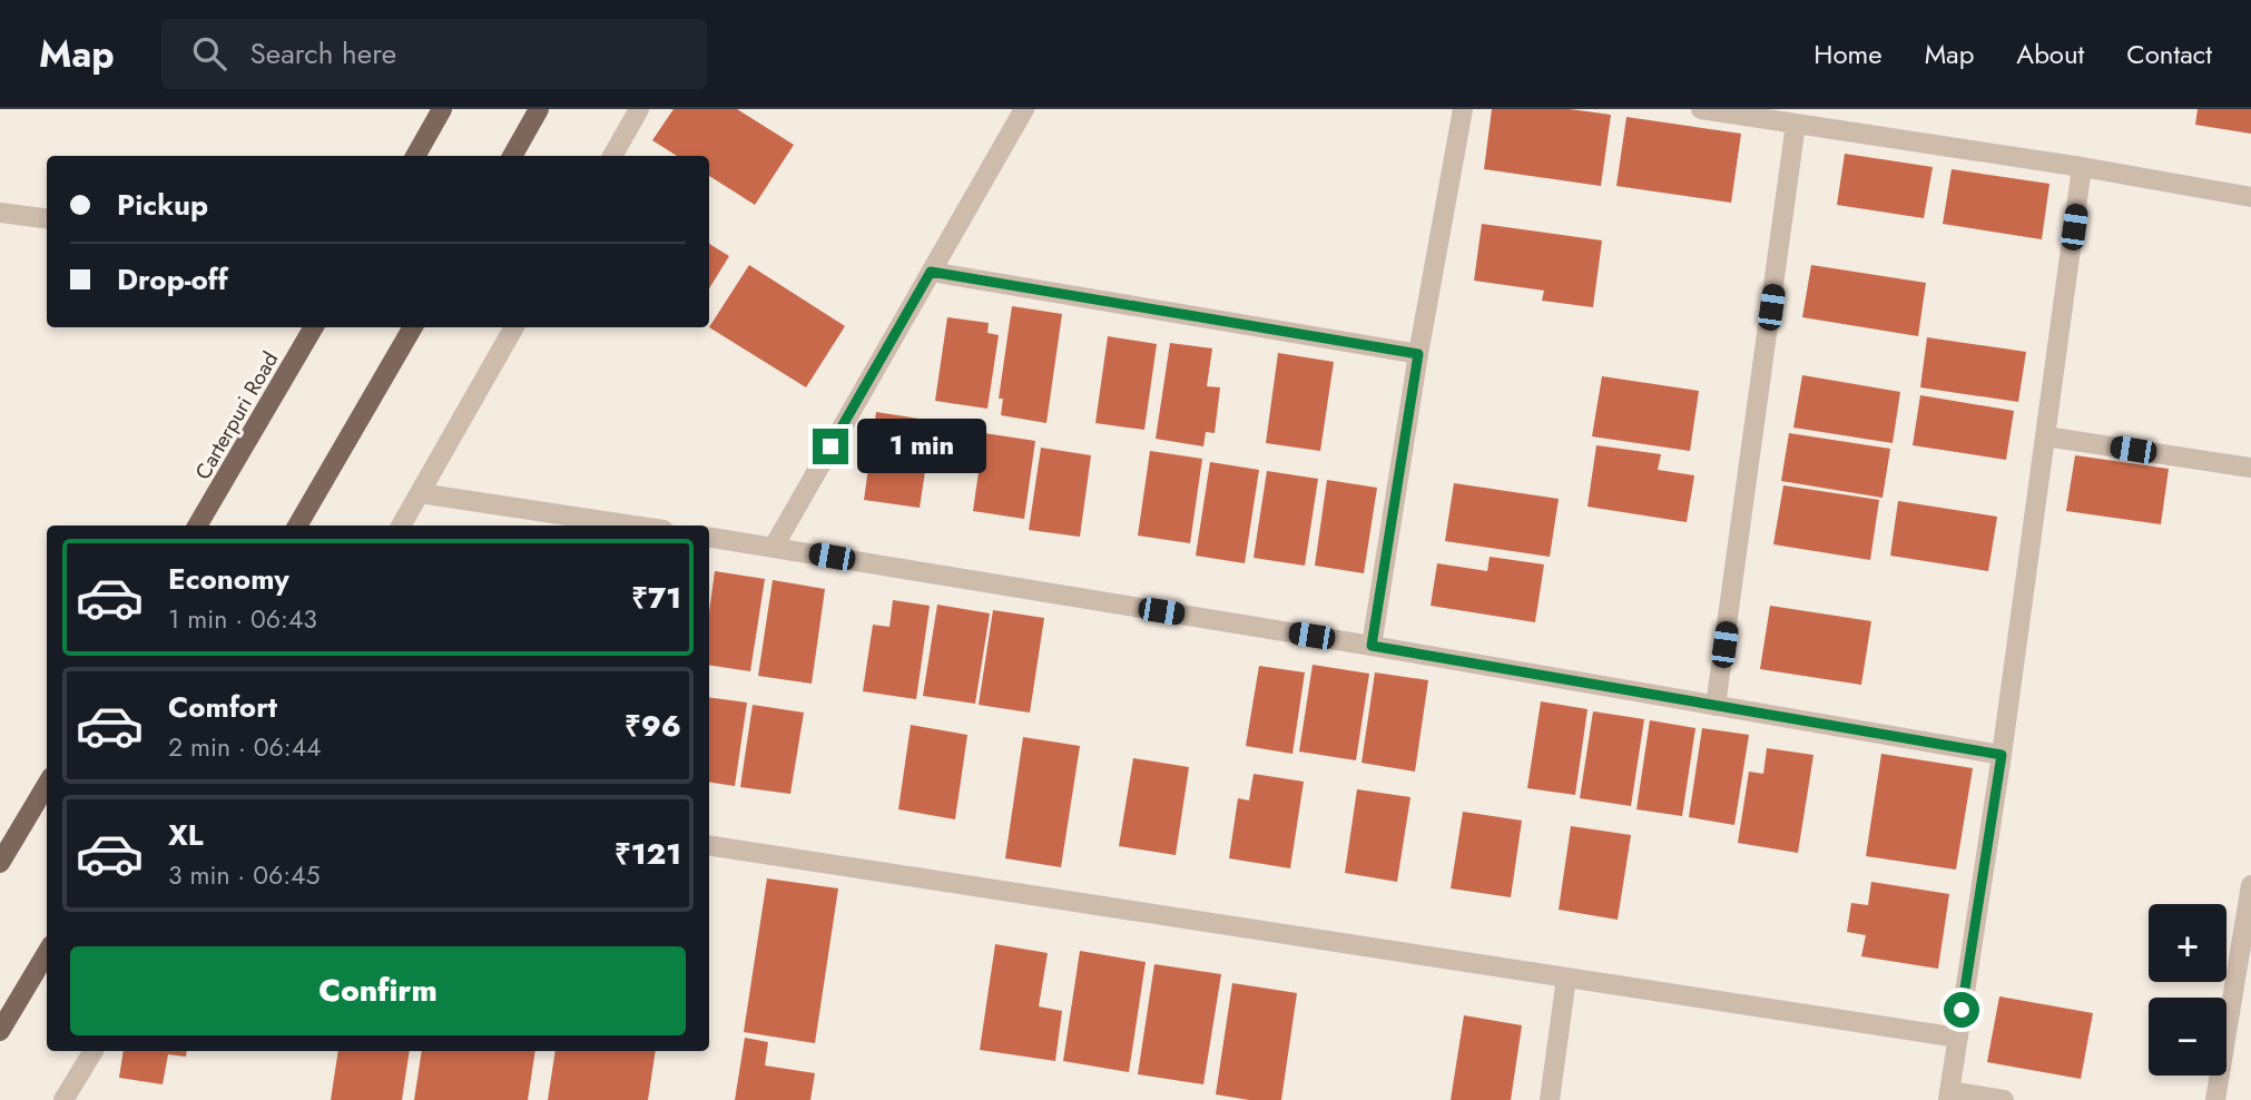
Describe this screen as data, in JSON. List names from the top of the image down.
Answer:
{
  "streets": {
    "main road": ["Carterpuri Road"]
  },
  "page": {
    "header": "Map",
    "search": "Search here",
    "nav": [
      "Home",
      "Map",
      "About",
      "Contact"
    ],
    "banner": ["Pickup", "Drop-off"],
    "bubble": "1 min",
    "list": [
      {
        "name": "Economy",
        "note": "1 min · 06:43",
        "value": "₹71"
      },
      {
        "name": "Comfort",
        "note": "2 min · 06:44",
        "value": "₹96"
      },
      {
        "name": "XL",
        "note": "3 min · 06:45",
        "value": "₹121"
      }
    ],
    "map_buttons": ["+", "−"],
    "buttons": "Confirm"
  }
}
